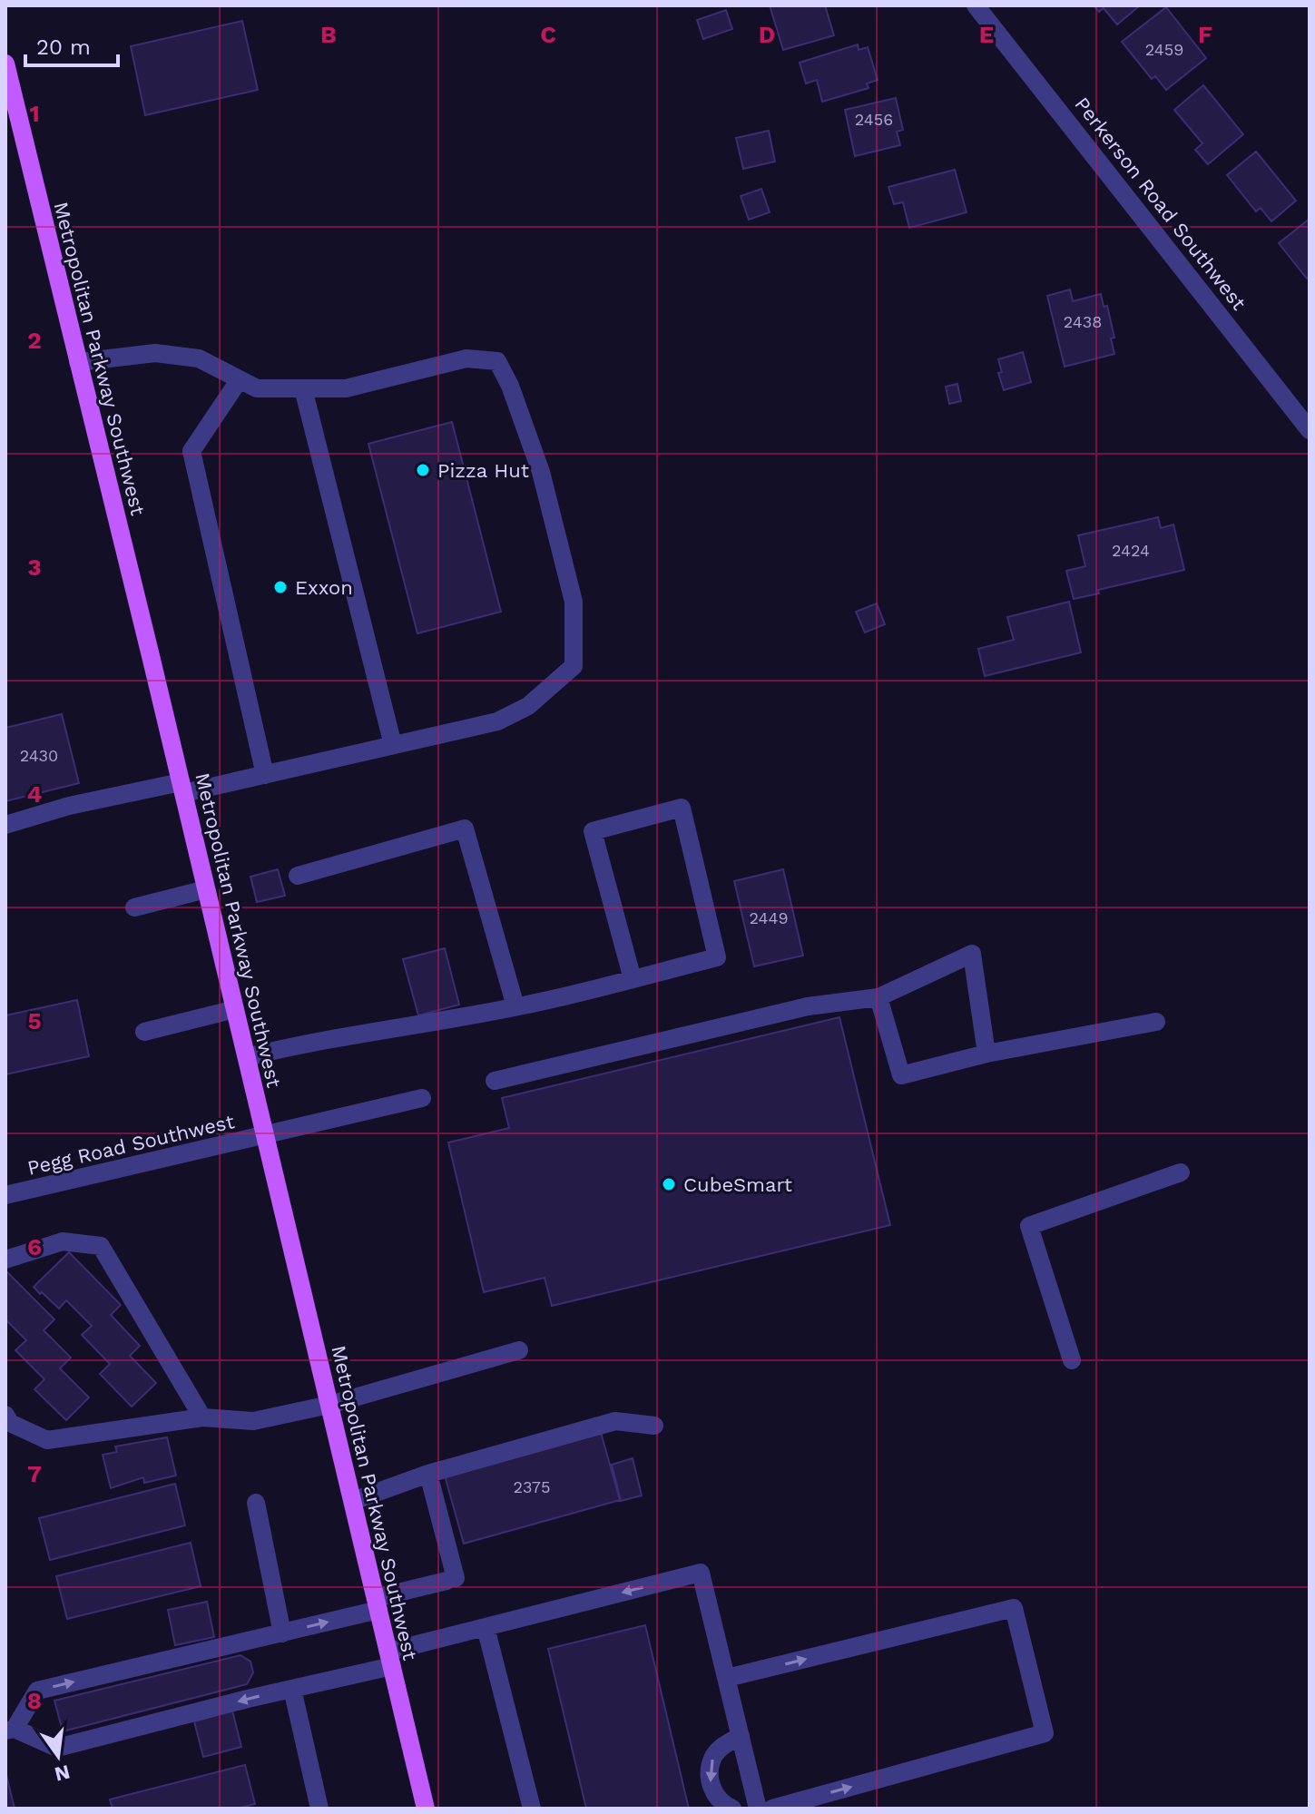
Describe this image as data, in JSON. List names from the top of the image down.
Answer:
{
  "streets": {
    "main road": ["Metropolitan Parkway Southwest"],
    "street": ["Perkerson Road Southwest", "Pegg Road Southwest"]
  },
  "crossings": [
    ["Metropolitan Parkway Southwest", "Pegg Road Southwest"]
  ],
  "places": ["Pizza Hut", "Exxon", "CubeSmart"],
  "house_numbers": [
    "2459",
    "2456",
    "2438",
    "2424",
    "2430",
    "2449",
    "2375"
  ],
  "scale_bar": "20 m",
  "north": "bottom",
  "grid": {
    "columns": [
      "B",
      "C",
      "D",
      "E",
      "F"
    ],
    "rows": [
      "1",
      "2",
      "3",
      "4",
      "5",
      "6",
      "7",
      "8"
    ]
  }
}
